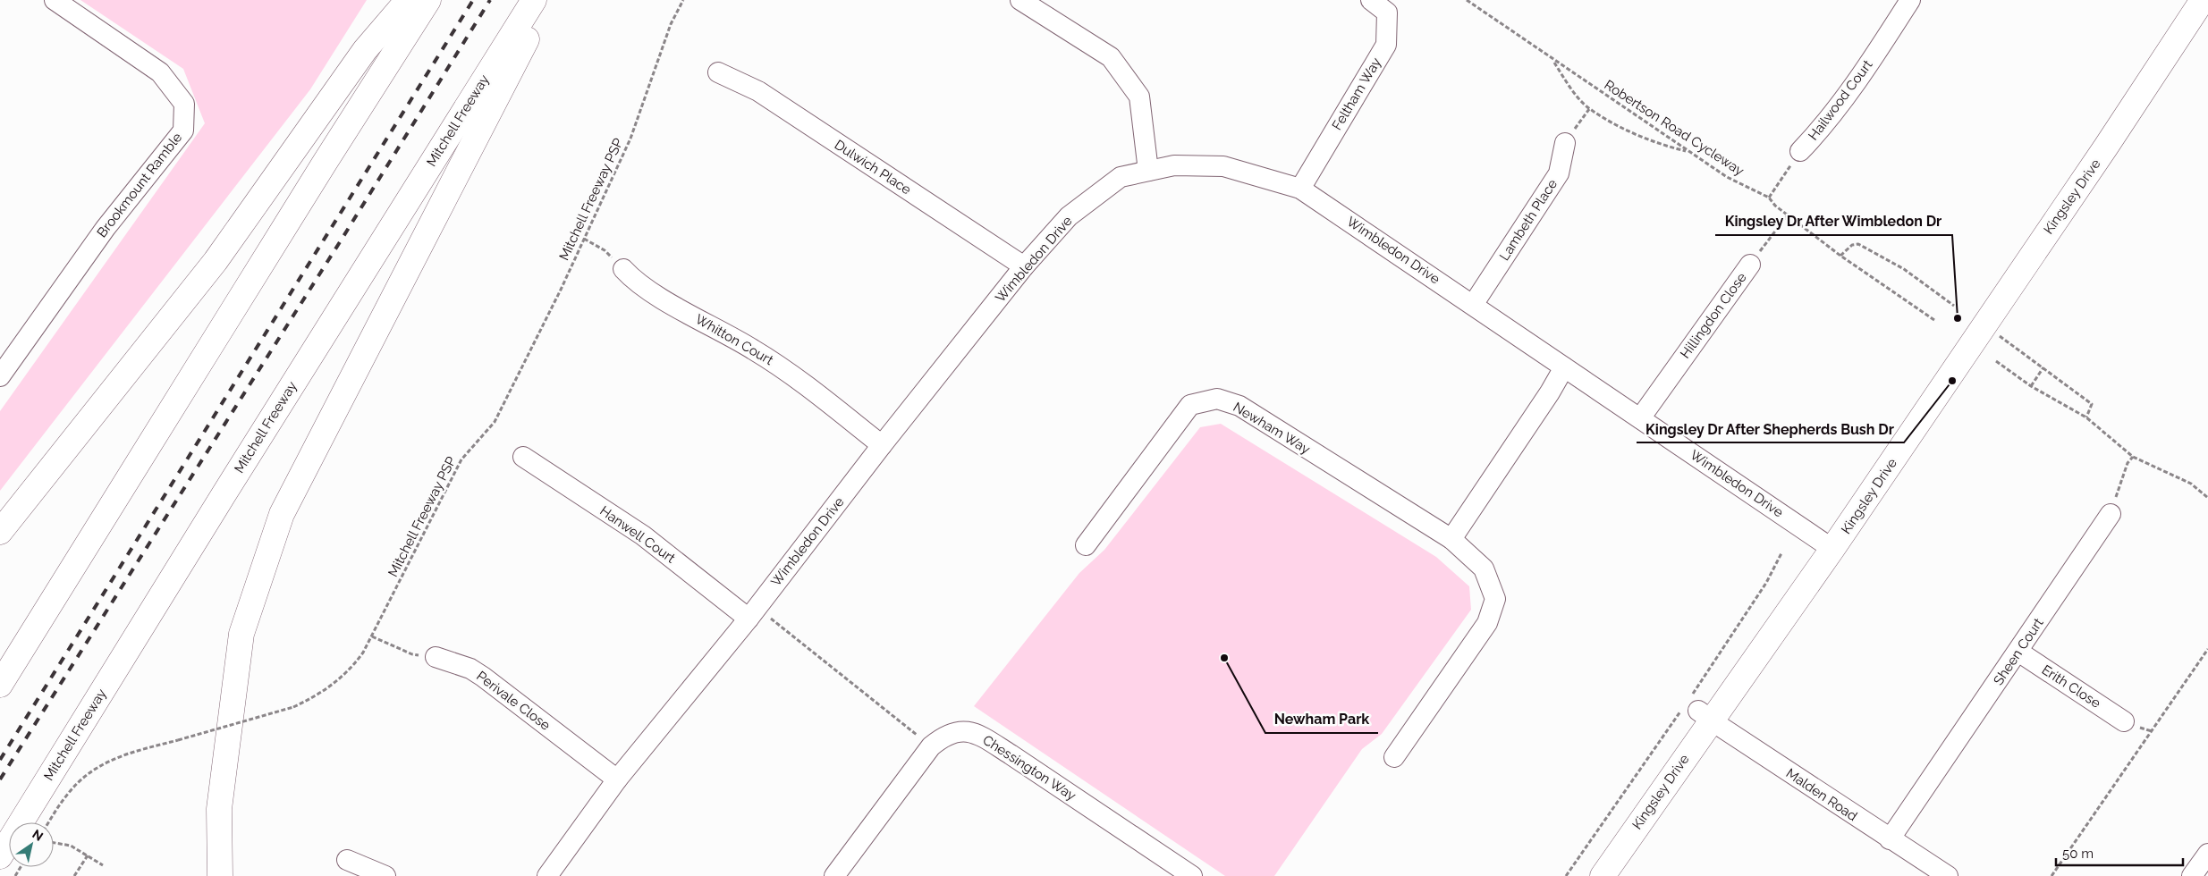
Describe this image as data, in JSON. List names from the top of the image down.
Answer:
{
  "streets": {
    "main road": ["Mitchell Freeway", "Kingsley Drive"],
    "street": [
      "Feltham Way",
      "Hailwood Court",
      "Dulwich Place",
      "Brookmount Ramble",
      "Lambeth Place",
      "Wimbledon Drive",
      "Hillingdon Close",
      "Whitton Court",
      "Newham Way",
      "Hanwell Court",
      "Sheen Court",
      "Erith Close",
      "Perivale Close",
      "Chessington Way",
      "Malden Road"
    ],
    "path": ["Robertson Road Cycleway", "Mitchell Freeway PSP"]
  },
  "crossings": [
    ["Feltham Way", "Wimbledon Drive"],
    ["Hailwood Court", "Robertson Road Cycleway"],
    ["Robertson Road Cycleway", "Hillingdon Close"],
    ["Dulwich Place", "Wimbledon Drive"],
    ["Kingsley Drive", "Wimbledon Drive"],
    ["Kingsley Drive", "Malden Road"],
    ["Lambeth Place", "Wimbledon Drive"],
    ["Wimbledon Drive", "Hillingdon Close"],
    ["Wimbledon Drive", "Whitton Court"],
    ["Wimbledon Drive", "Hanwell Court"],
    ["Wimbledon Drive", "Perivale Close"],
    ["Sheen Court", "Erith Close"],
    ["Sheen Court", "Malden Road"]
  ],
  "places": ["Kingsley Dr After Wimbledon Dr", "Kingsley Dr After Shepherds Bush Dr", "Newham Park"],
  "scale_bar": "50 m",
  "north": "top right"
}
